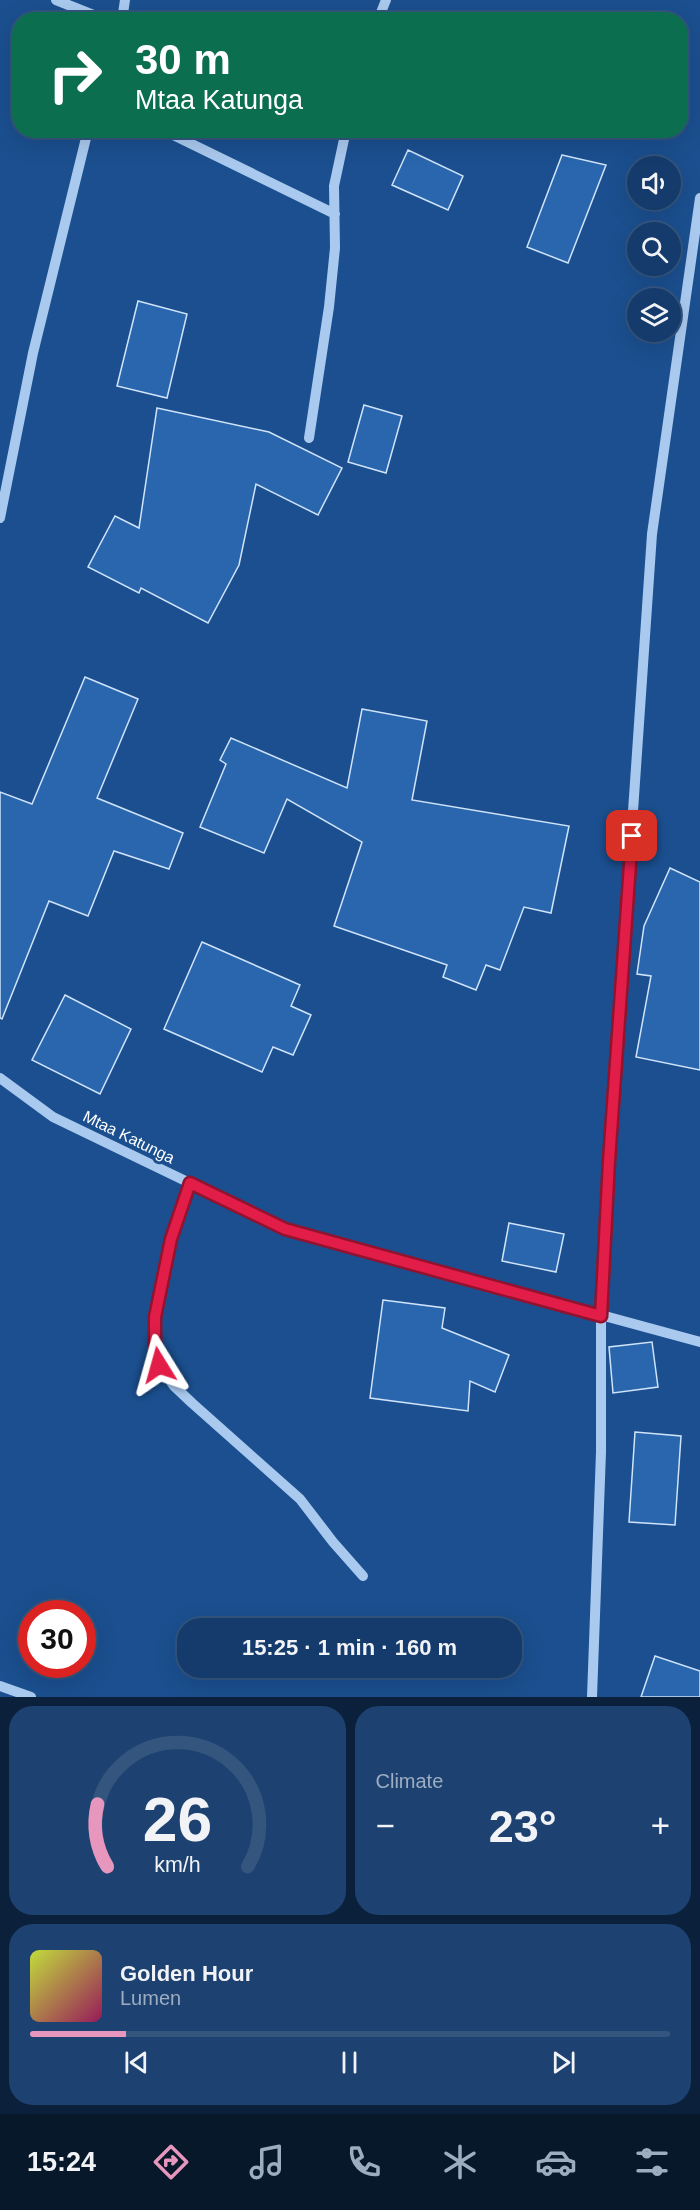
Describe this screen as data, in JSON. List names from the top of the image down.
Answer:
{
  "streets": {
    "street": ["Mtaa Katunga"]
  },
  "page": {
    "turn": ["30 m", "Mtaa Katunga"],
    "limit": "30",
    "trip": "15:25 · 1 min · 160 m",
    "tile": "Climate",
    "heat": ["−", "23°", "+"],
    "song": ["Golden Hour", "Lumen"],
    "tabs": "15:24",
    "gauge": ["26", "km/h"]
  }
}
